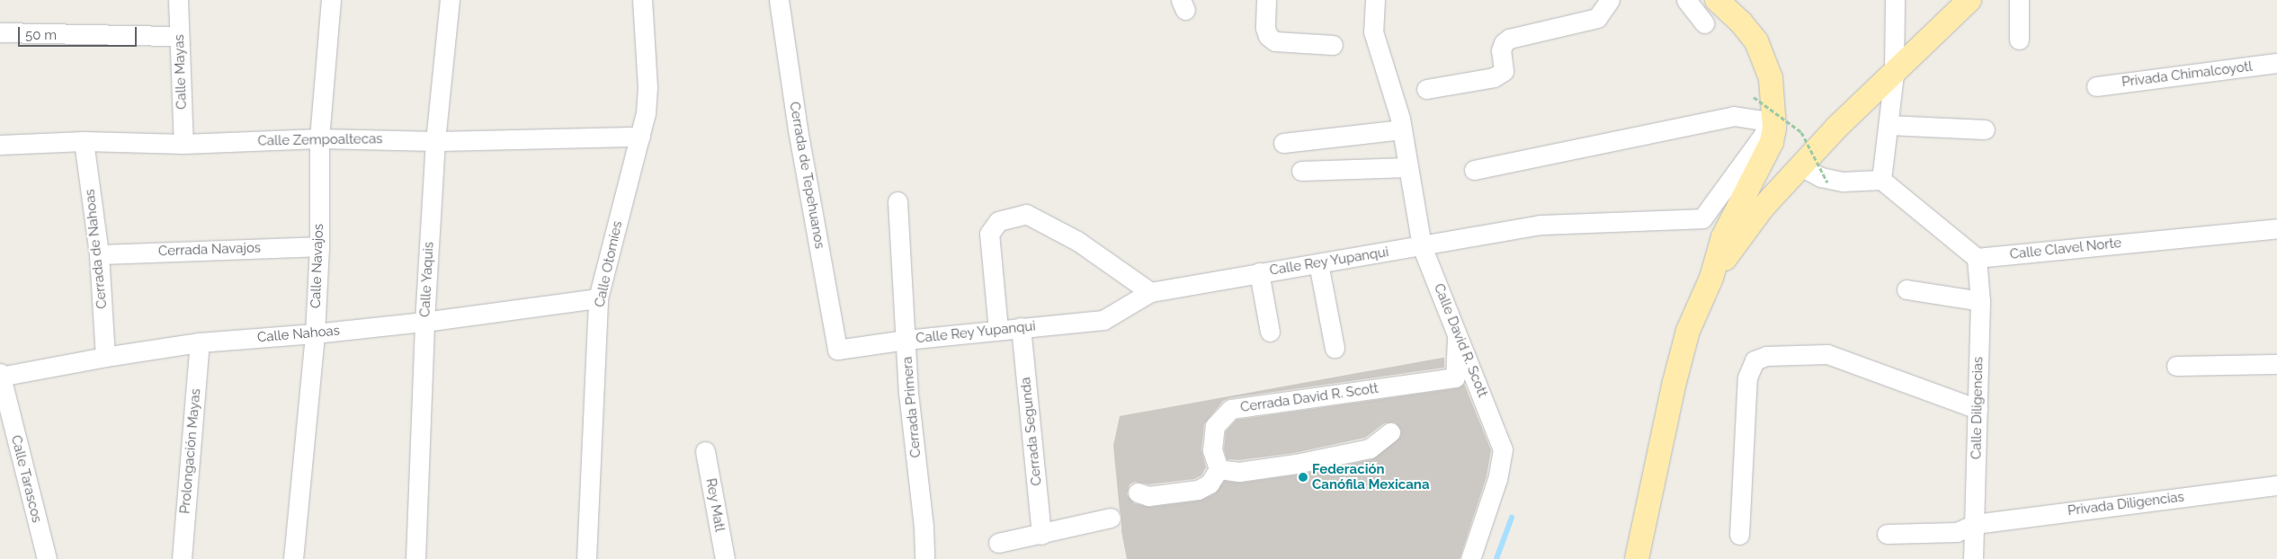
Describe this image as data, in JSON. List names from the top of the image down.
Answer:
{
  "streets": {
    "street": [
      "Calle Mayas",
      "Privada Chimalcoyotl",
      "Calle Zempoaltecas",
      "Cerrada de Tepehuanos",
      "Cerrada de Nahoas",
      "Calle Clavel Norte",
      "Cerrada Navajos",
      "Calle Rey Yupanqui",
      "Calle Otomíes",
      "Calle Navajos",
      "Calle Yaquis",
      "Calle Nahoas",
      "Calle David R. Scott",
      "Cerrada David R. Scott",
      "Cerrada Primera",
      "Calle Diligencias",
      "Cerrada Segunda",
      "Prolongación Mayas",
      "Calle Tarascos",
      "Privada Diligencias",
      "Rey Matl"
    ]
  },
  "crossings": [
    ["Calle Mayas", "Calle Zempoaltecas"],
    ["Calle Zempoaltecas", "Cerrada de Nahoas"],
    ["Calle Zempoaltecas", "Calle Otomíes"],
    ["Calle Zempoaltecas", "Calle Navajos"],
    ["Calle Zempoaltecas", "Calle Yaquis"],
    ["Cerrada de Tepehuanos", "Calle Rey Yupanqui"],
    ["Cerrada de Nahoas", "Cerrada Navajos"],
    ["Cerrada de Nahoas", "Calle Nahoas"],
    ["Calle Clavel Norte", "Calle Diligencias"],
    ["Cerrada Navajos", "Calle Navajos"],
    ["Calle Rey Yupanqui", "Calle David R. Scott"],
    ["Calle Rey Yupanqui", "Cerrada Primera"],
    ["Calle Rey Yupanqui", "Cerrada Segunda"],
    ["Calle Otomíes", "Calle Nahoas"],
    ["Calle Navajos", "Calle Nahoas"],
    ["Calle Yaquis", "Calle Nahoas"],
    ["Calle Nahoas", "Prolongación Mayas"],
    ["Calle Nahoas", "Calle Tarascos"],
    ["Calle David R. Scott", "Cerrada David R. Scott"],
    ["Calle Diligencias", "Privada Diligencias"]
  ],
  "places": ["Federación Canófila Mexicana"],
  "scale_bar": "50 m"
}
